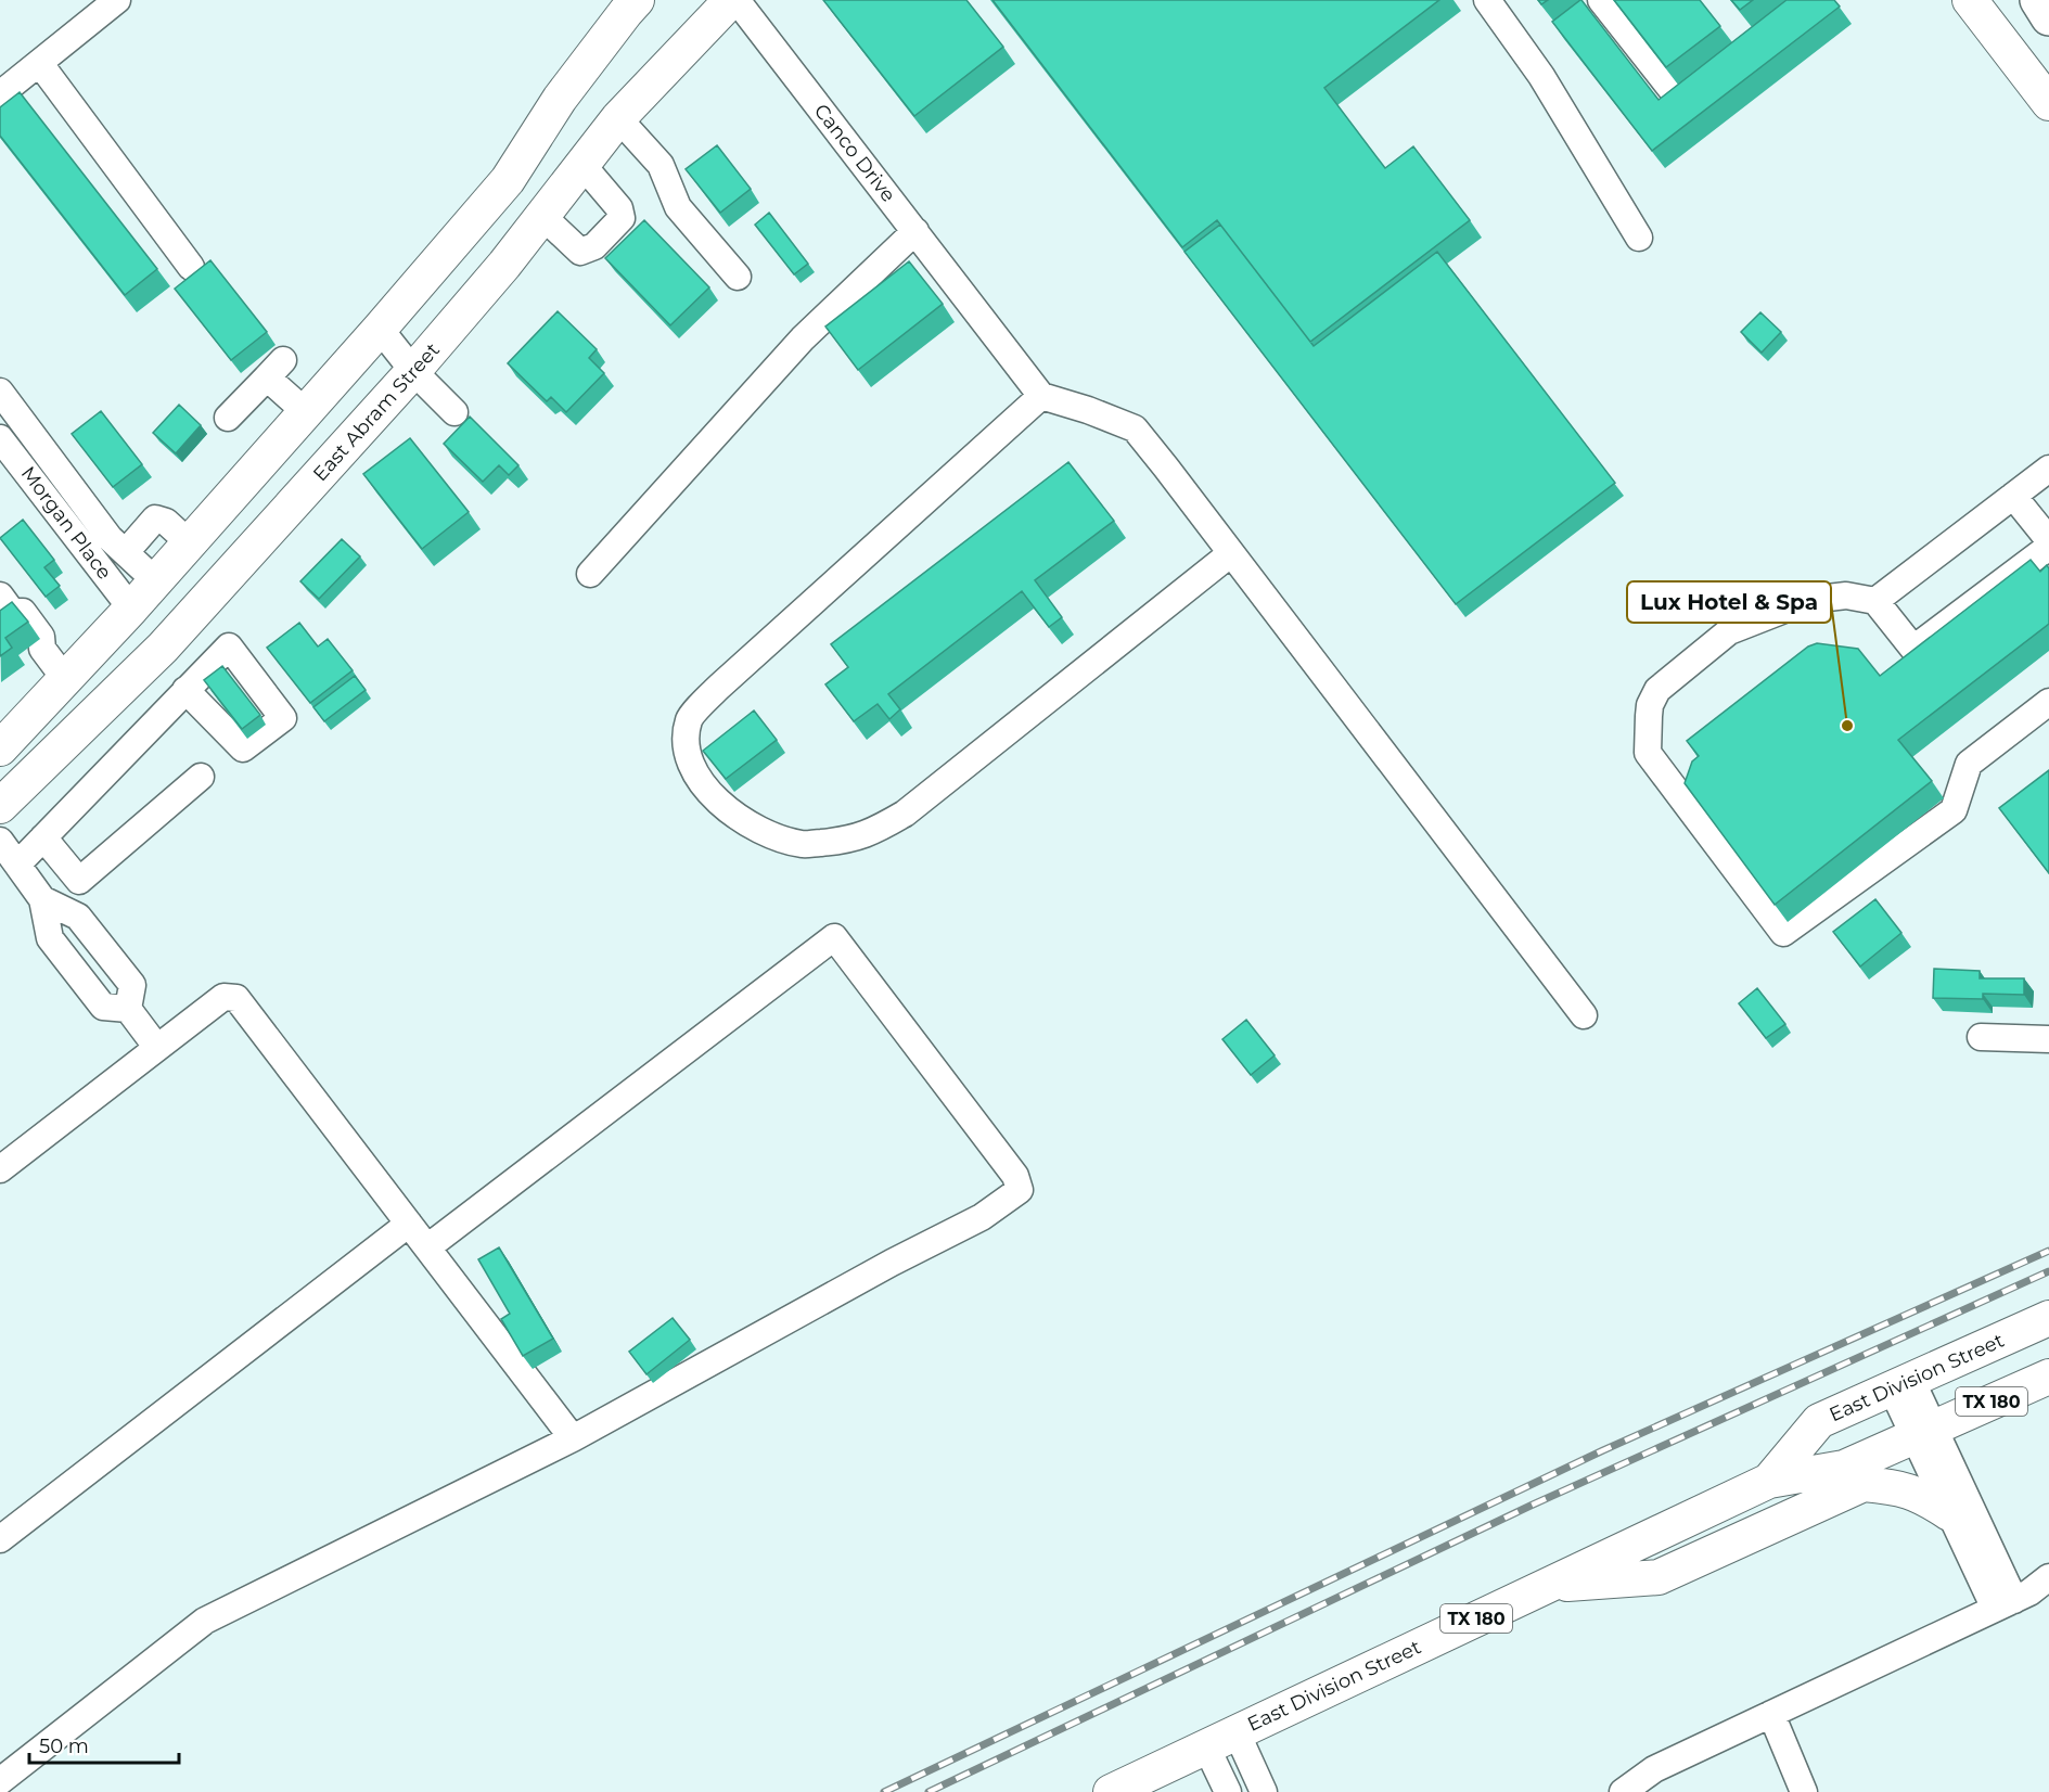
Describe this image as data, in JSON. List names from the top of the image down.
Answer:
{
  "streets": {
    "main road": ["East Abram Street", "East Division Street", "TX 180"],
    "street": ["Canco Drive", "Morgan Place"]
  },
  "places": ["Lux Hotel & Spa"],
  "scale_bar": "50 m"
}
